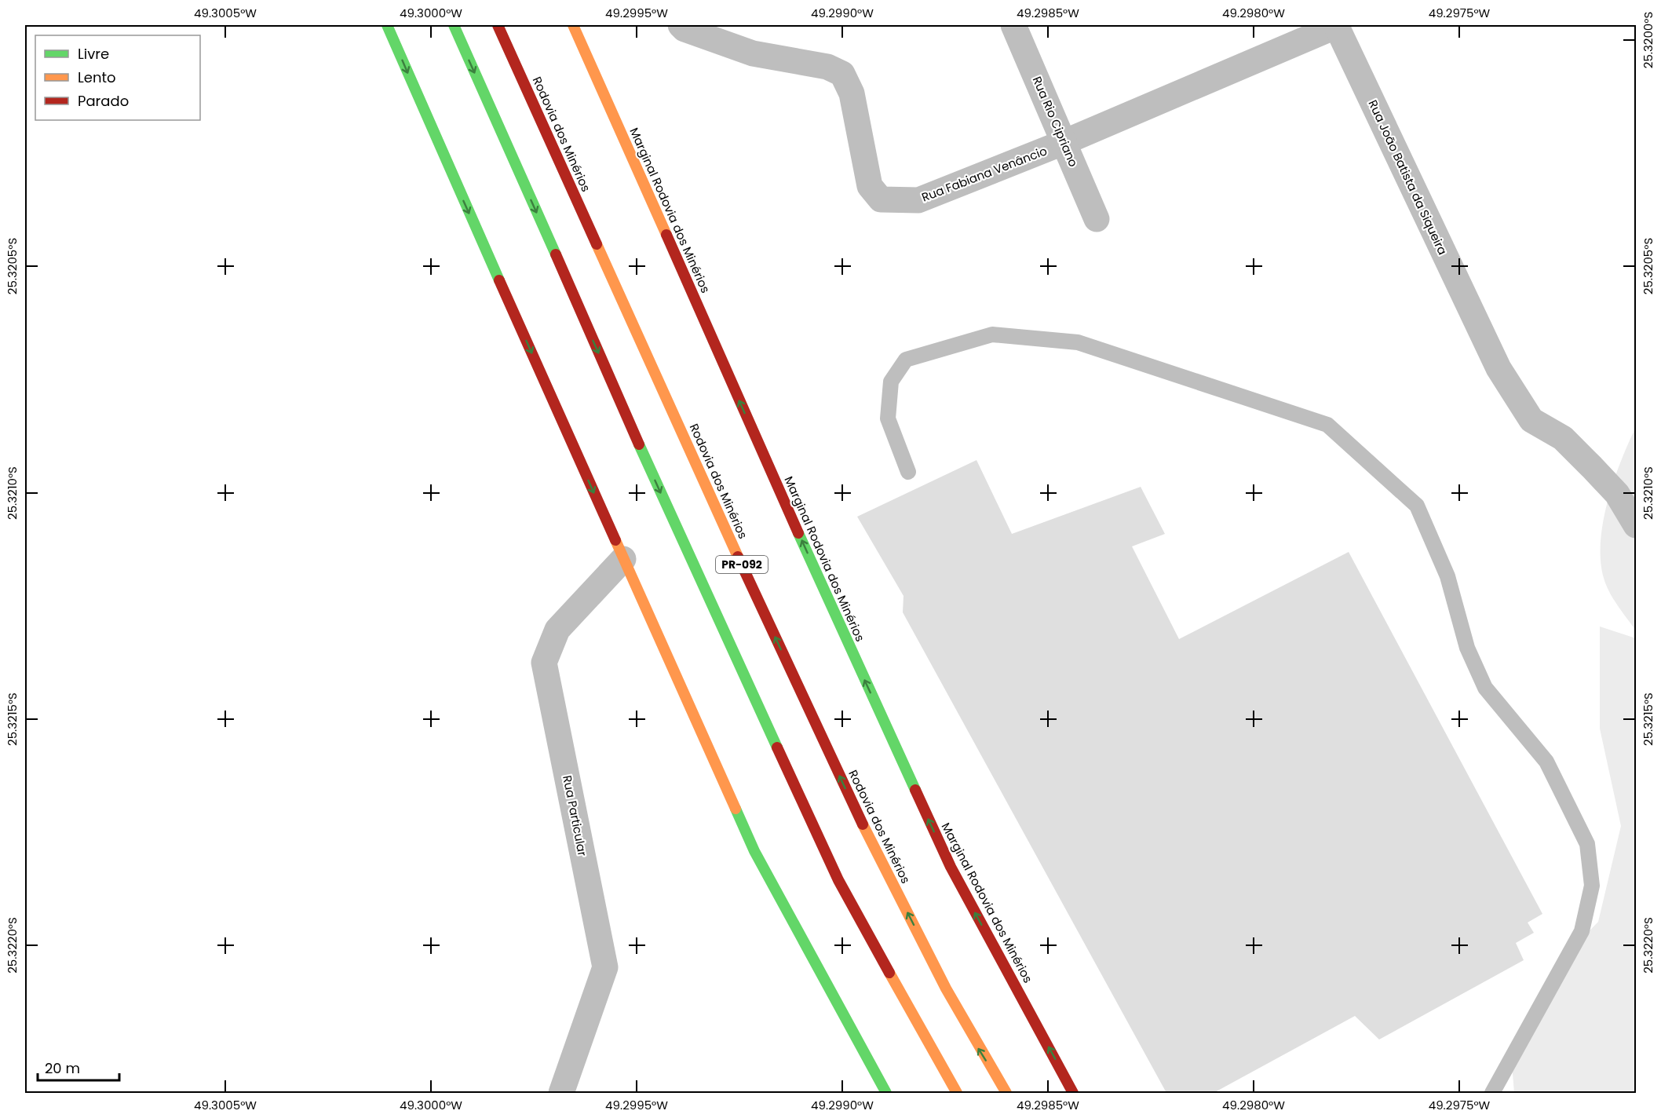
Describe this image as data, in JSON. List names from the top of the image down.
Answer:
{
  "streets": {
    "main road": ["Rodovia dos Minérios", "Marginal Rodovia dos Minérios", "PR-092"],
    "street": [
      "Rua Rio Cipriano",
      "Rua Fabiana Venâncio",
      "Rua João Batista da Siqueira",
      "Rua Particular"
    ]
  },
  "crossings": [
    ["Rua Rio Cipriano", "Rua Fabiana Venâncio"],
    ["Rua Fabiana Venâncio", "Rua João Batista da Siqueira"]
  ],
  "one_way": ["Marginal Rodovia dos Minérios"],
  "legend": ["Livre", "Lento", "Parado"],
  "scale_bar": "20 m",
  "coordinates": [
    "49.3005°W",
    "49.3000°W",
    "49.2995°W",
    "49.2990°W",
    "49.2985°W",
    "49.2980°W",
    "49.2975°W",
    "25.3200°S",
    "25.3205°S",
    "25.3210°S",
    "25.3215°S",
    "25.3220°S"
  ]
}
